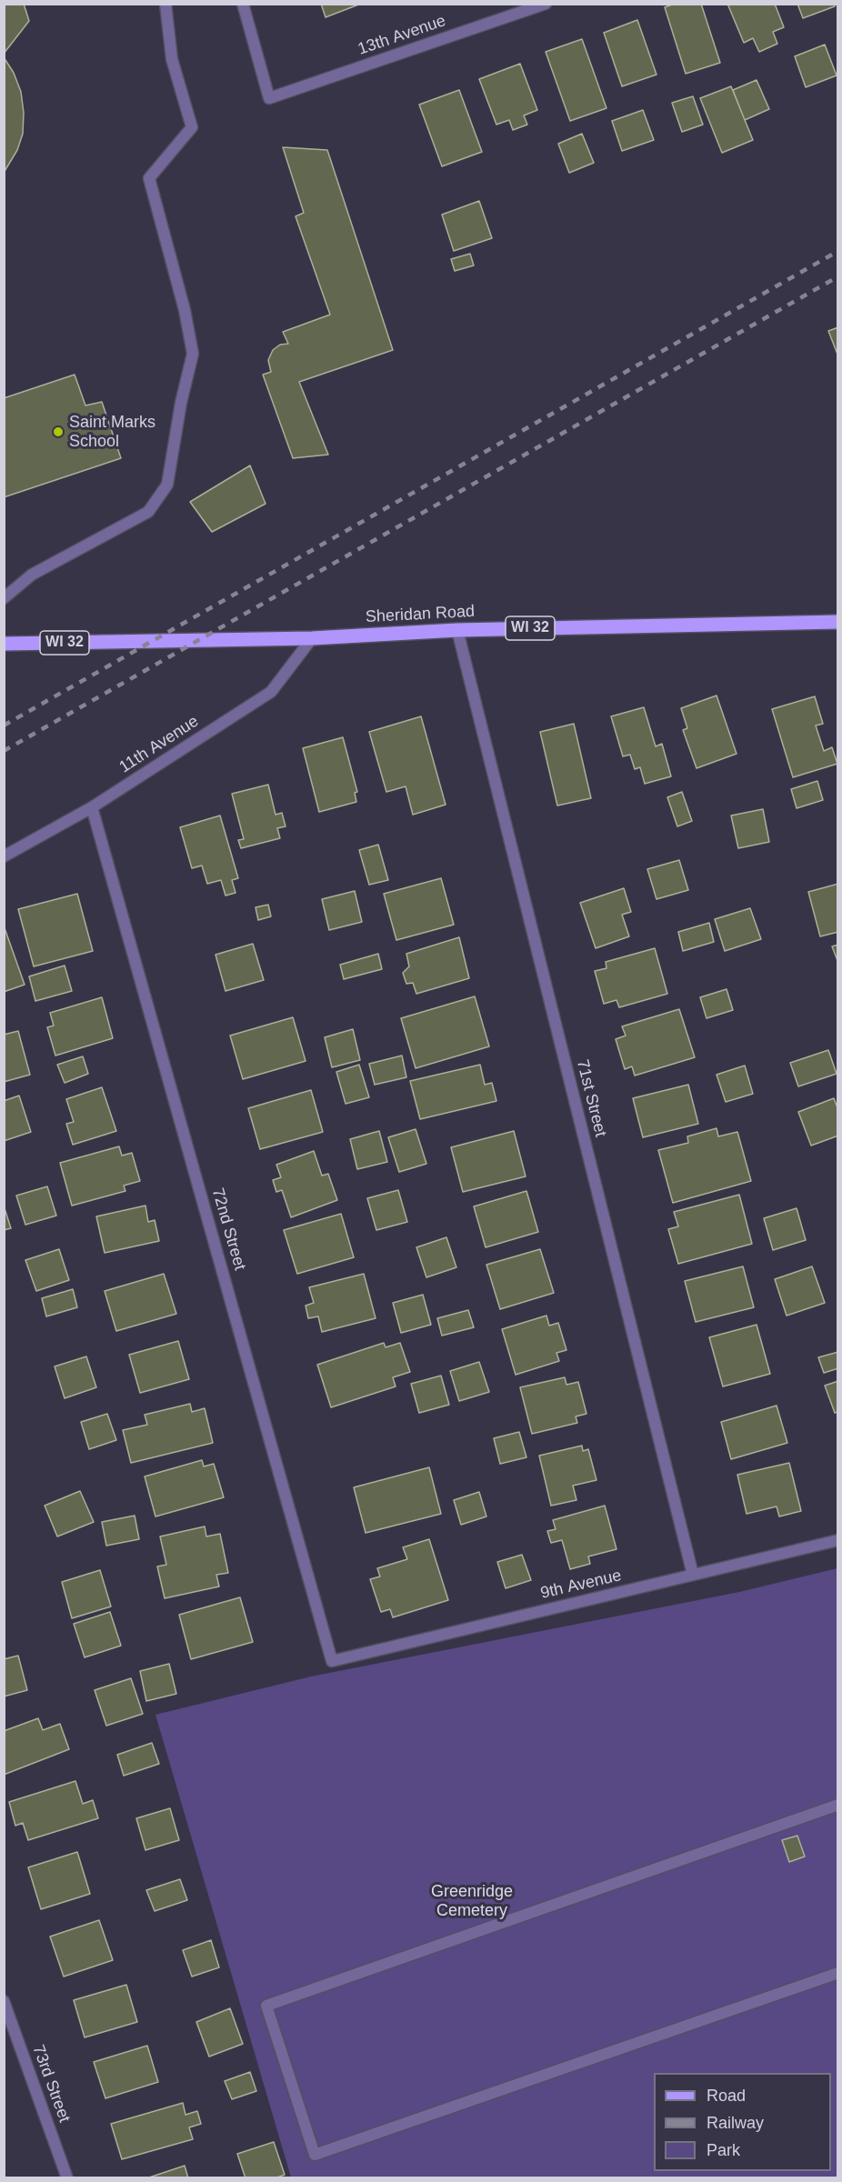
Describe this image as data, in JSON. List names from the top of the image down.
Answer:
{
  "streets": {
    "main road": ["Sheridan Road", "WI 32"],
    "street": [
      "13th Avenue",
      "11th Avenue",
      "71st Street",
      "72nd Street",
      "9th Avenue",
      "73rd Street"
    ]
  },
  "crossings": [
    ["Sheridan Road", "11th Avenue"],
    ["Sheridan Road", "71st Street"],
    ["11th Avenue", "72nd Street"],
    ["71st Street", "9th Avenue"],
    ["72nd Street", "9th Avenue"]
  ],
  "parks": ["Greenridge Cemetery"],
  "places": ["Saint Marks School"],
  "legend": ["Road", "Railway", "Park"]
}
